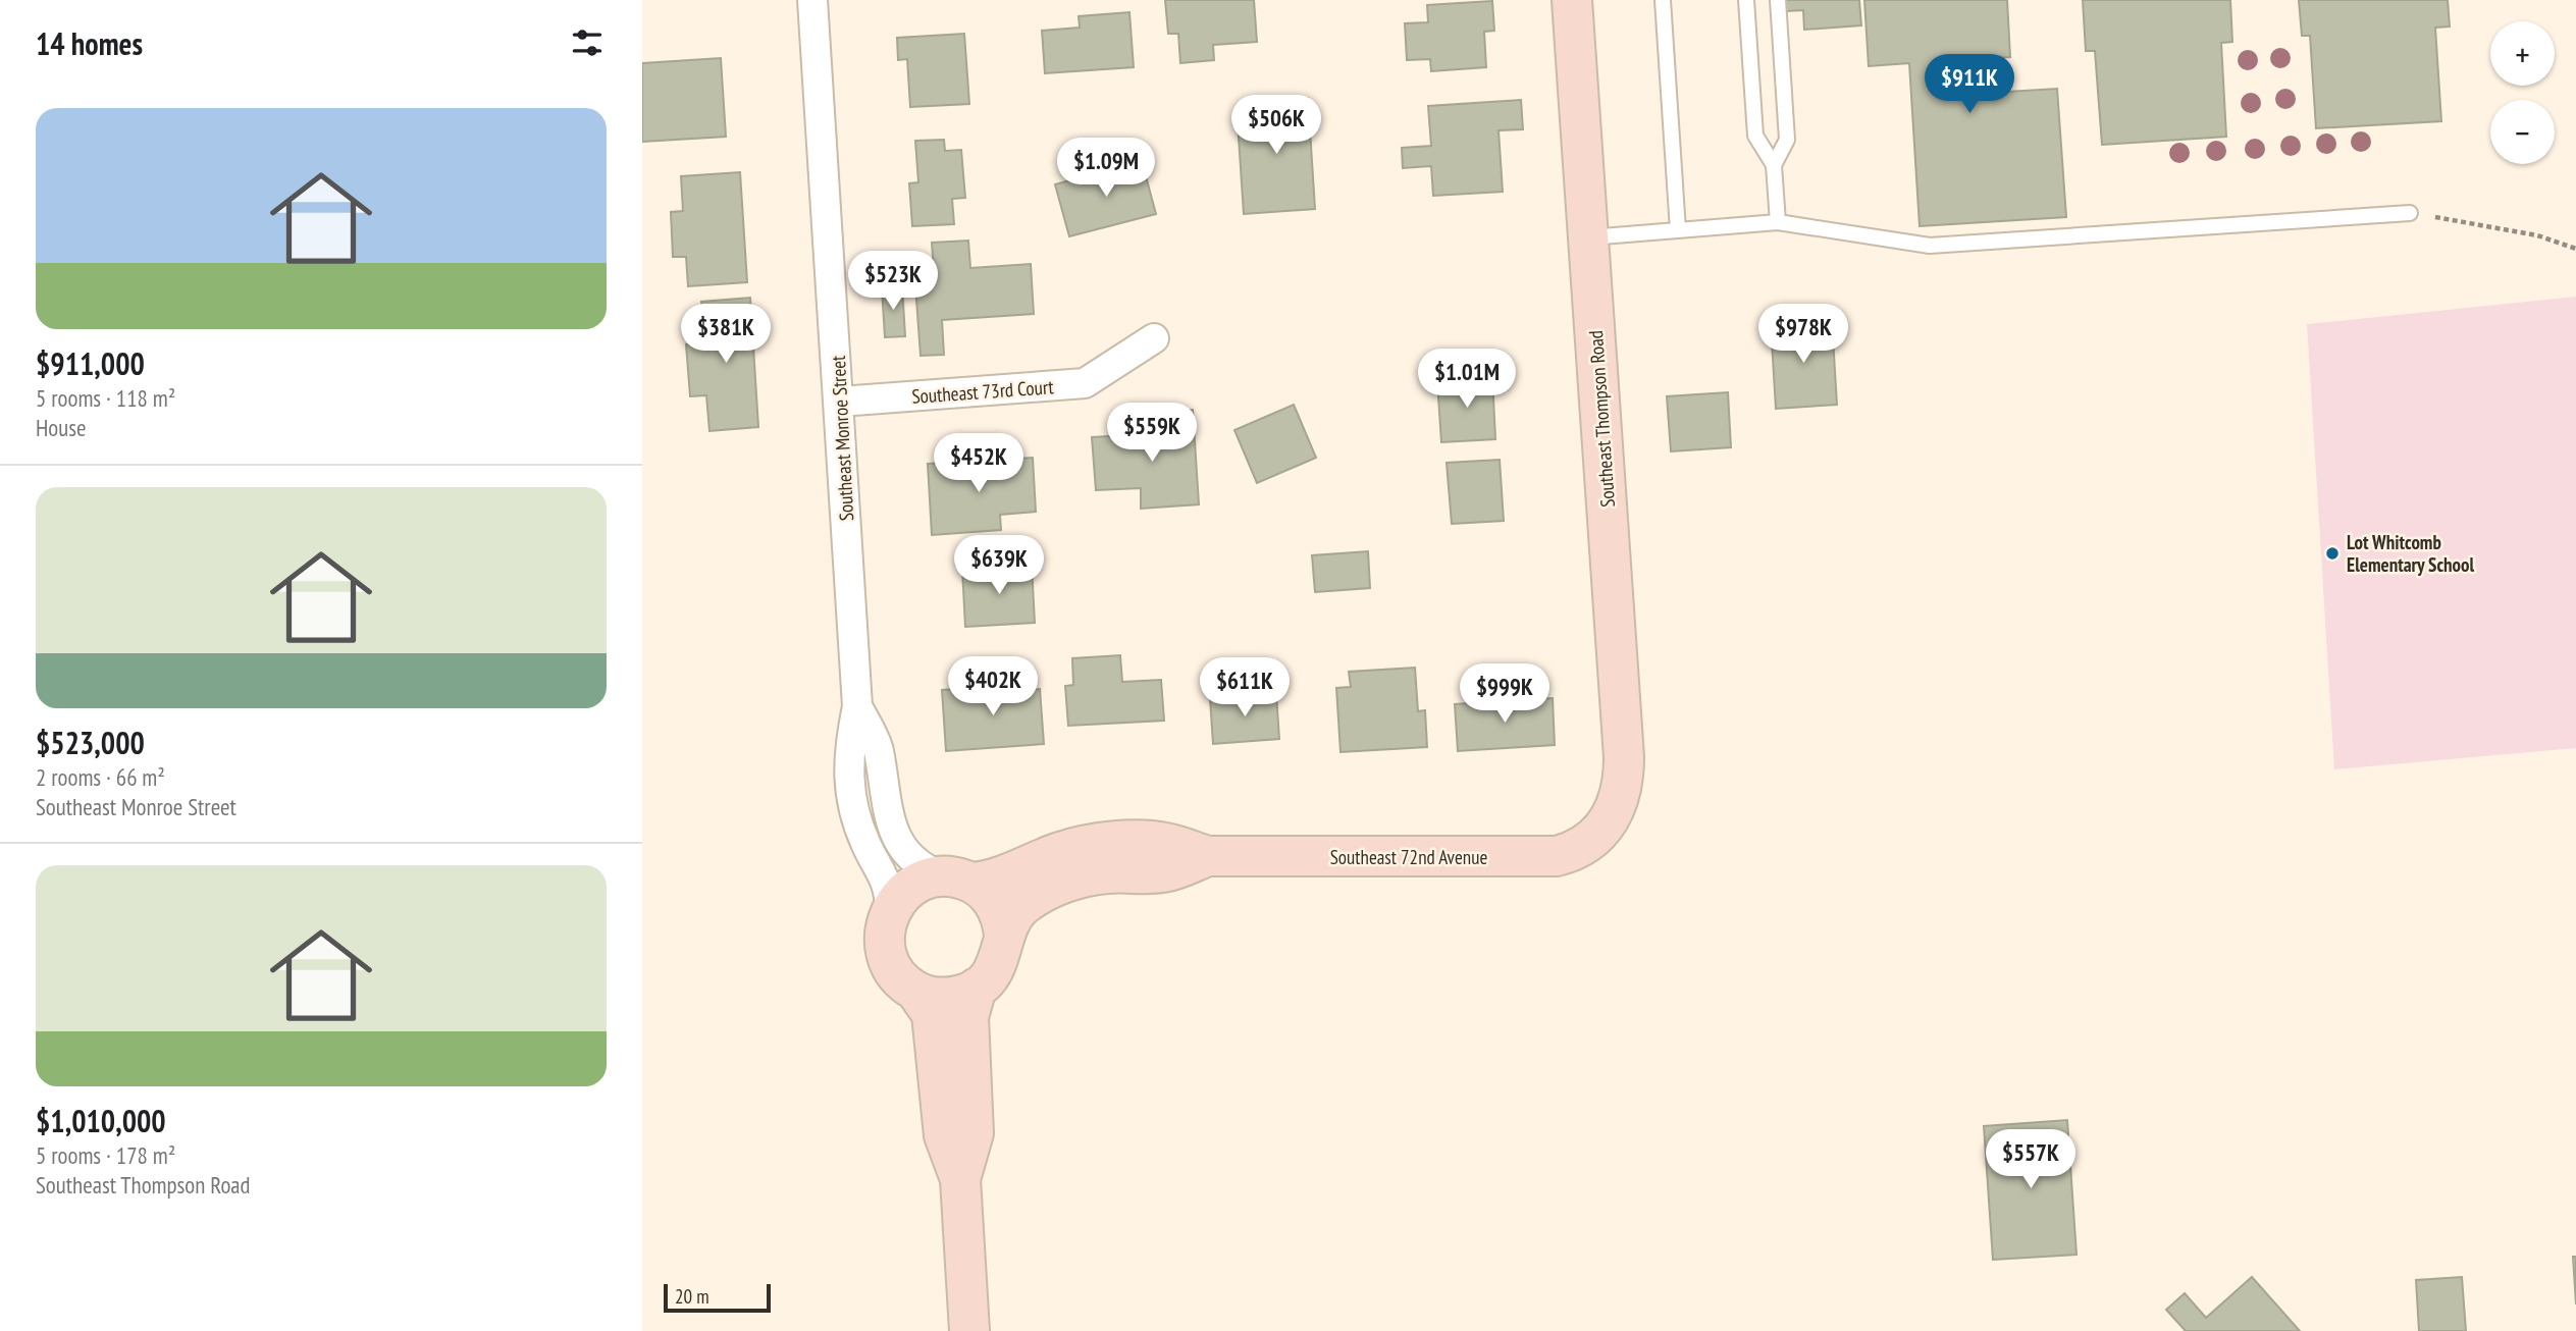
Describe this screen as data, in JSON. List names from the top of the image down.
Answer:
{
  "streets": {
    "street": [
      "Southeast 73rd Court",
      "Southeast Thompson Road",
      "Southeast Monroe Street",
      "Southeast 72nd Avenue"
    ]
  },
  "crossings": [
    ["Southeast 73rd Court", "Southeast Monroe Street"],
    ["Southeast Thompson Road", "Southeast 72nd Avenue"],
    ["Southeast Monroe Street", "Southeast 72nd Avenue"]
  ],
  "places": ["Lot Whitcomb Elementary School"],
  "scale_bar": "20 m",
  "page": {
    "heading": "14 homes",
    "map_buttons": ["+", "−"],
    "price": [
      "$911K",
      "$506K",
      "$1.09M",
      "$523K",
      "$381K",
      "$978K",
      "$1.01M",
      "$559K",
      "$452K",
      "$639K",
      "$402K",
      "$611K",
      "$999K",
      "$557K"
    ],
    "list": [
      {
        "name": "$911,000",
        "note": "5 rooms · 118 m² · House"
      },
      {
        "name": "$523,000",
        "note": "2 rooms · 66 m² · Southeast Monroe Street"
      },
      {
        "name": "$1,010,000",
        "note": "5 rooms · 178 m² · Southeast Thompson Road"
      }
    ],
    "scale": "20 m"
  }
}
